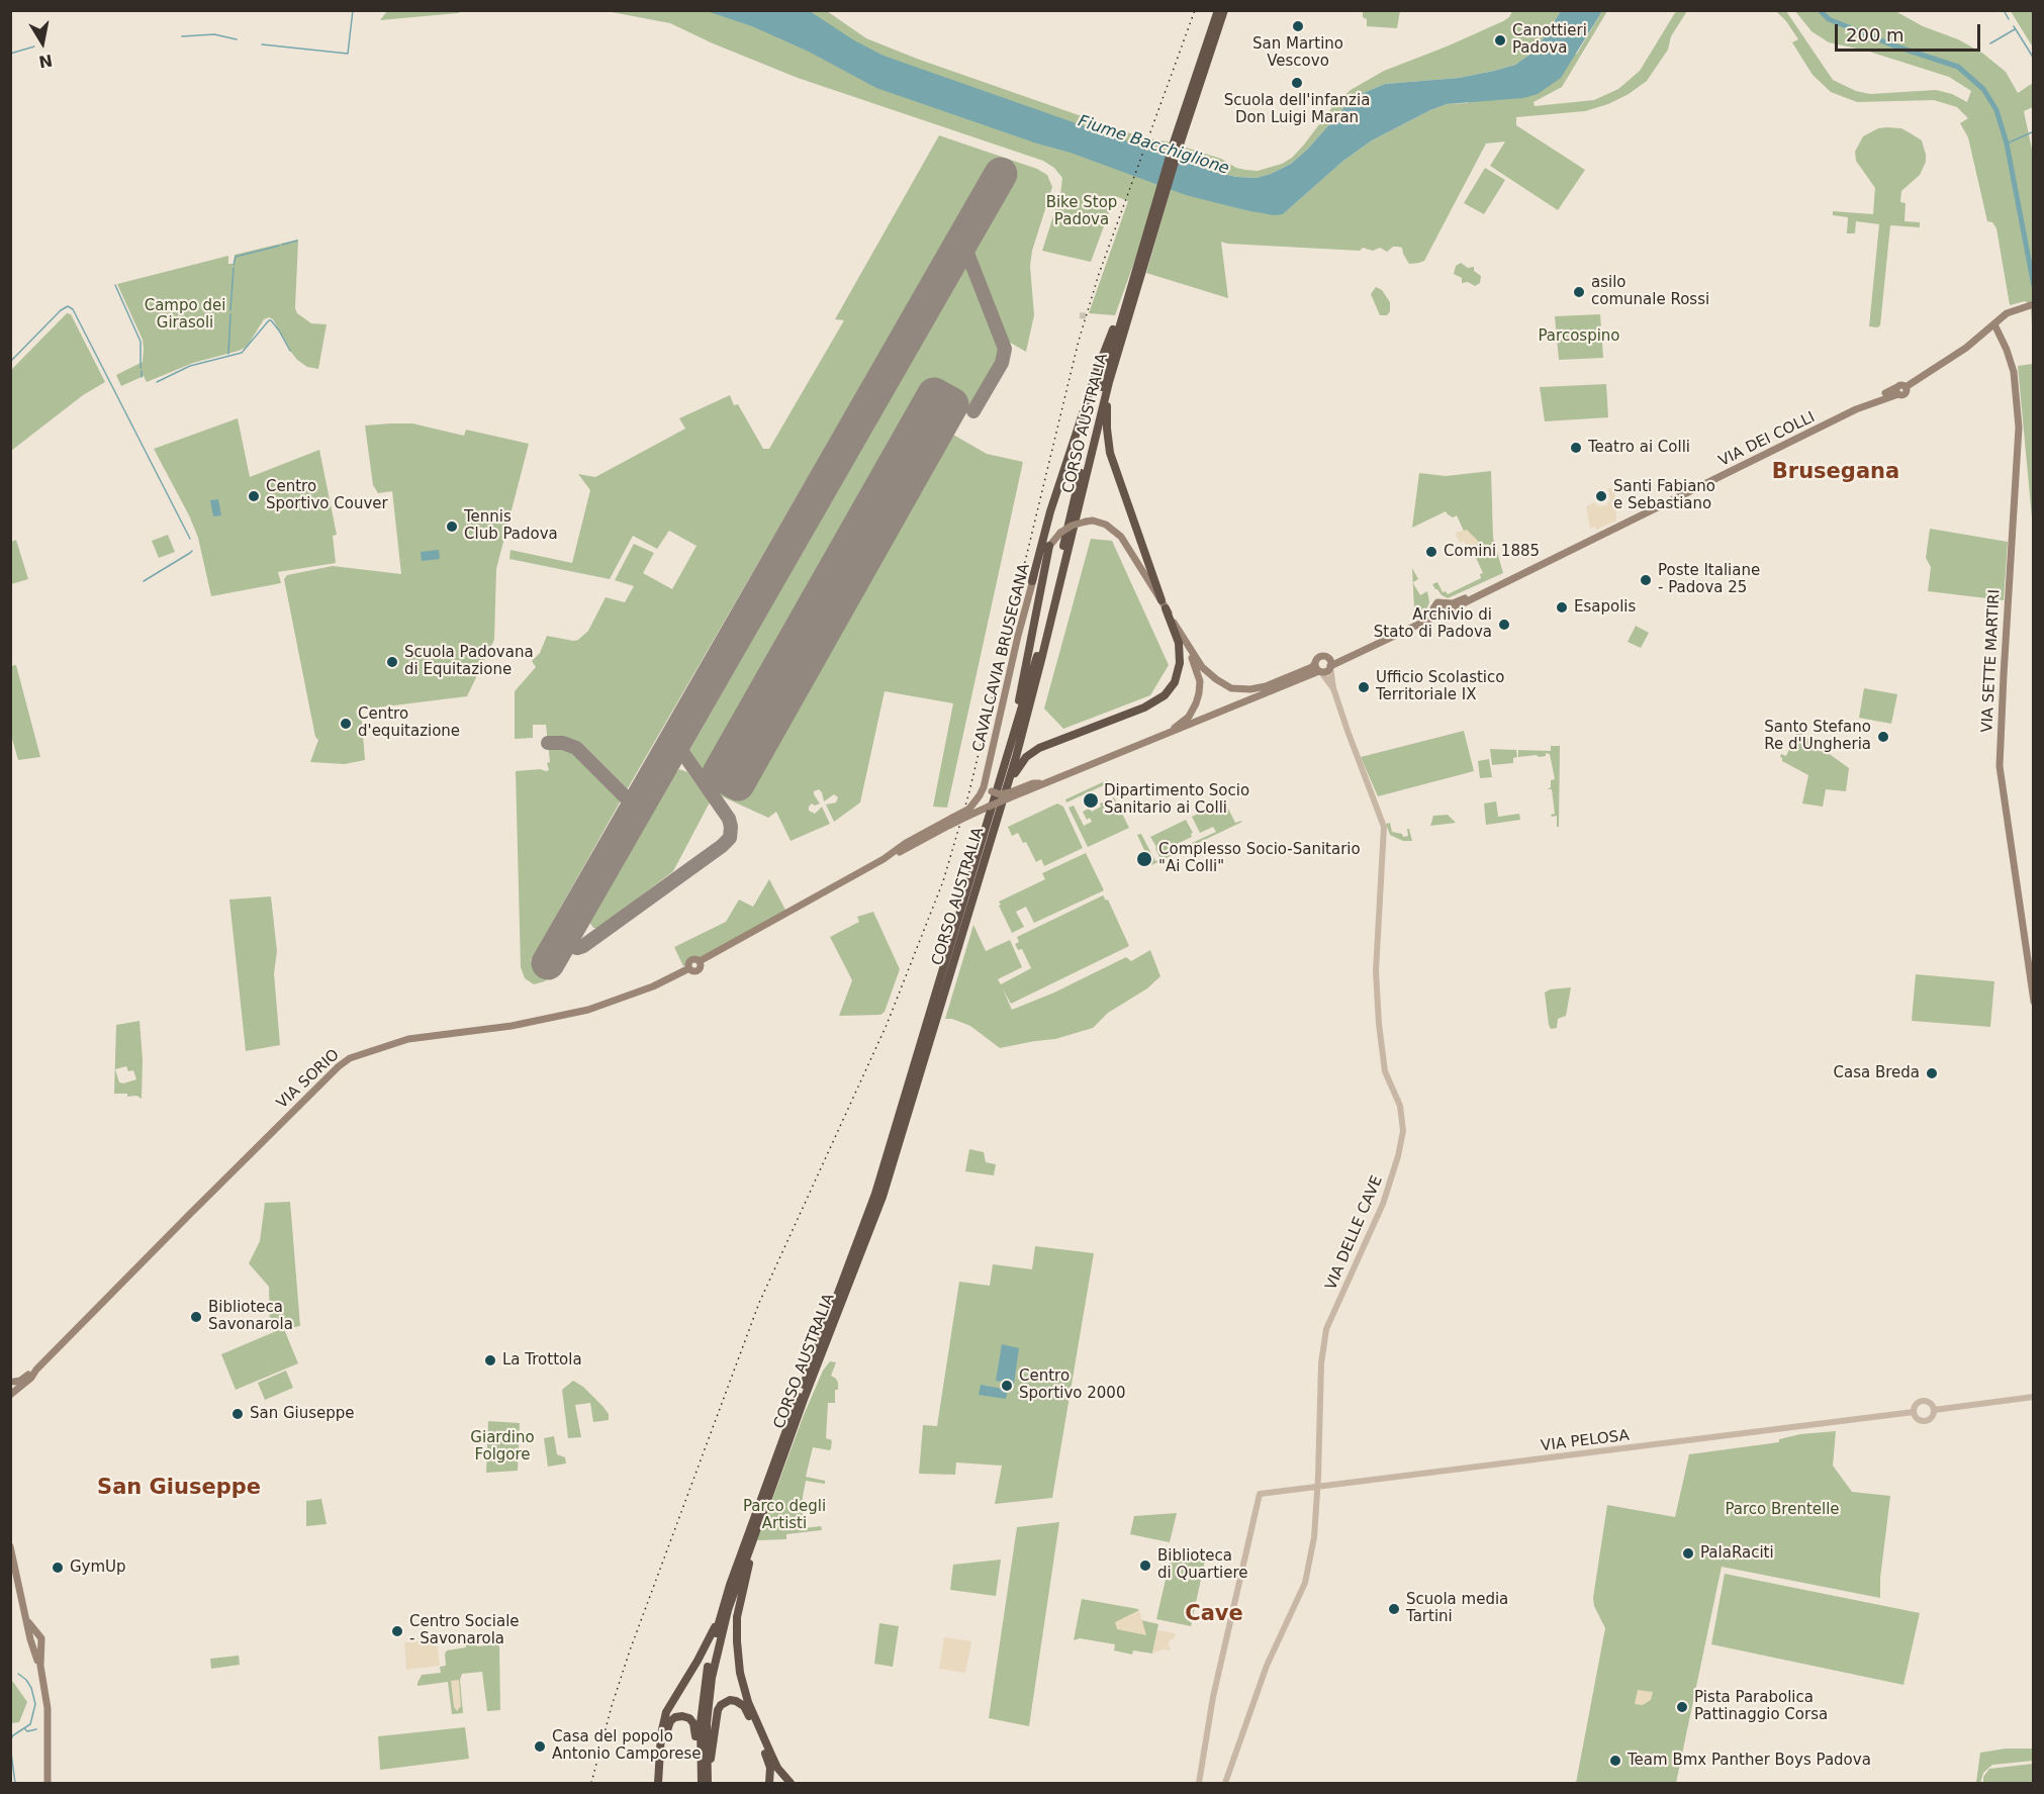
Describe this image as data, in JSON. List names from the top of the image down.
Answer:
{
  "streets": {
    "highway": ["CORSO AUSTRALIA"],
    "main road": [
      "VIA DEI COLLI",
      "CAVALCAVIA BRUSEGANA",
      "VIA SETTE MARTIRI",
      "VIA SORIO"
    ],
    "street": ["VIA DELLE CAVE", "VIA PELOSA"]
  },
  "crossings": [
    ["VIA DEI COLLI", "CAVALCAVIA BRUSEGANA"],
    ["VIA DEI COLLI", "VIA SETTE MARTIRI"],
    ["VIA DEI COLLI", "VIA DELLE CAVE"],
    ["CAVALCAVIA BRUSEGANA", "VIA SORIO"],
    ["VIA DELLE CAVE", "VIA PELOSA"]
  ],
  "districts": ["Brusegana", "San Giuseppe", "Cave"],
  "water": ["Fiume Bacchiglione"],
  "parks": [
    "Bike Stop Padova",
    "Campo dei Girasoli",
    "Parcospino",
    "Giardino Folgore",
    "Parco degli Artisti",
    "Parco Brentelle"
  ],
  "places": [
    "San Martino Vescovo",
    "Canottieri Padova",
    "Scuola dell'infanzia Don Luigi Maran",
    "asilo comunale Rossi",
    "Teatro ai Colli",
    "Centro Sportivo Couver",
    "Santi Fabiano e Sebastiano",
    "Tennis Club Padova",
    "Comini 1885",
    "Poste Italiane - Padova 25",
    "Esapolis",
    "Archivio di Stato di Padova",
    "Scuola Padovana di Equitazione",
    "Ufficio Scolastico Territoriale IX",
    "Centro d'equitazione",
    "Santo Stefano Re d'Ungheria",
    "Dipartimento Socio Sanitario ai Colli",
    "Complesso Socio-Sanitario \"Ai Colli\"",
    "Casa Breda",
    "Biblioteca Savonarola",
    "La Trottola",
    "Centro Sportivo 2000",
    "San Giuseppe",
    "PalaRaciti",
    "Biblioteca di Quartiere",
    "GymUp",
    "Scuola media Tartini",
    "Centro Sociale - Savonarola",
    "Pista Parabolica Pattinaggio Corsa",
    "Casa del popolo Antonio Camporese",
    "Team Bmx Panther Boys Padova"
  ],
  "scale_bar": "200 m",
  "north": "bottom"
}
